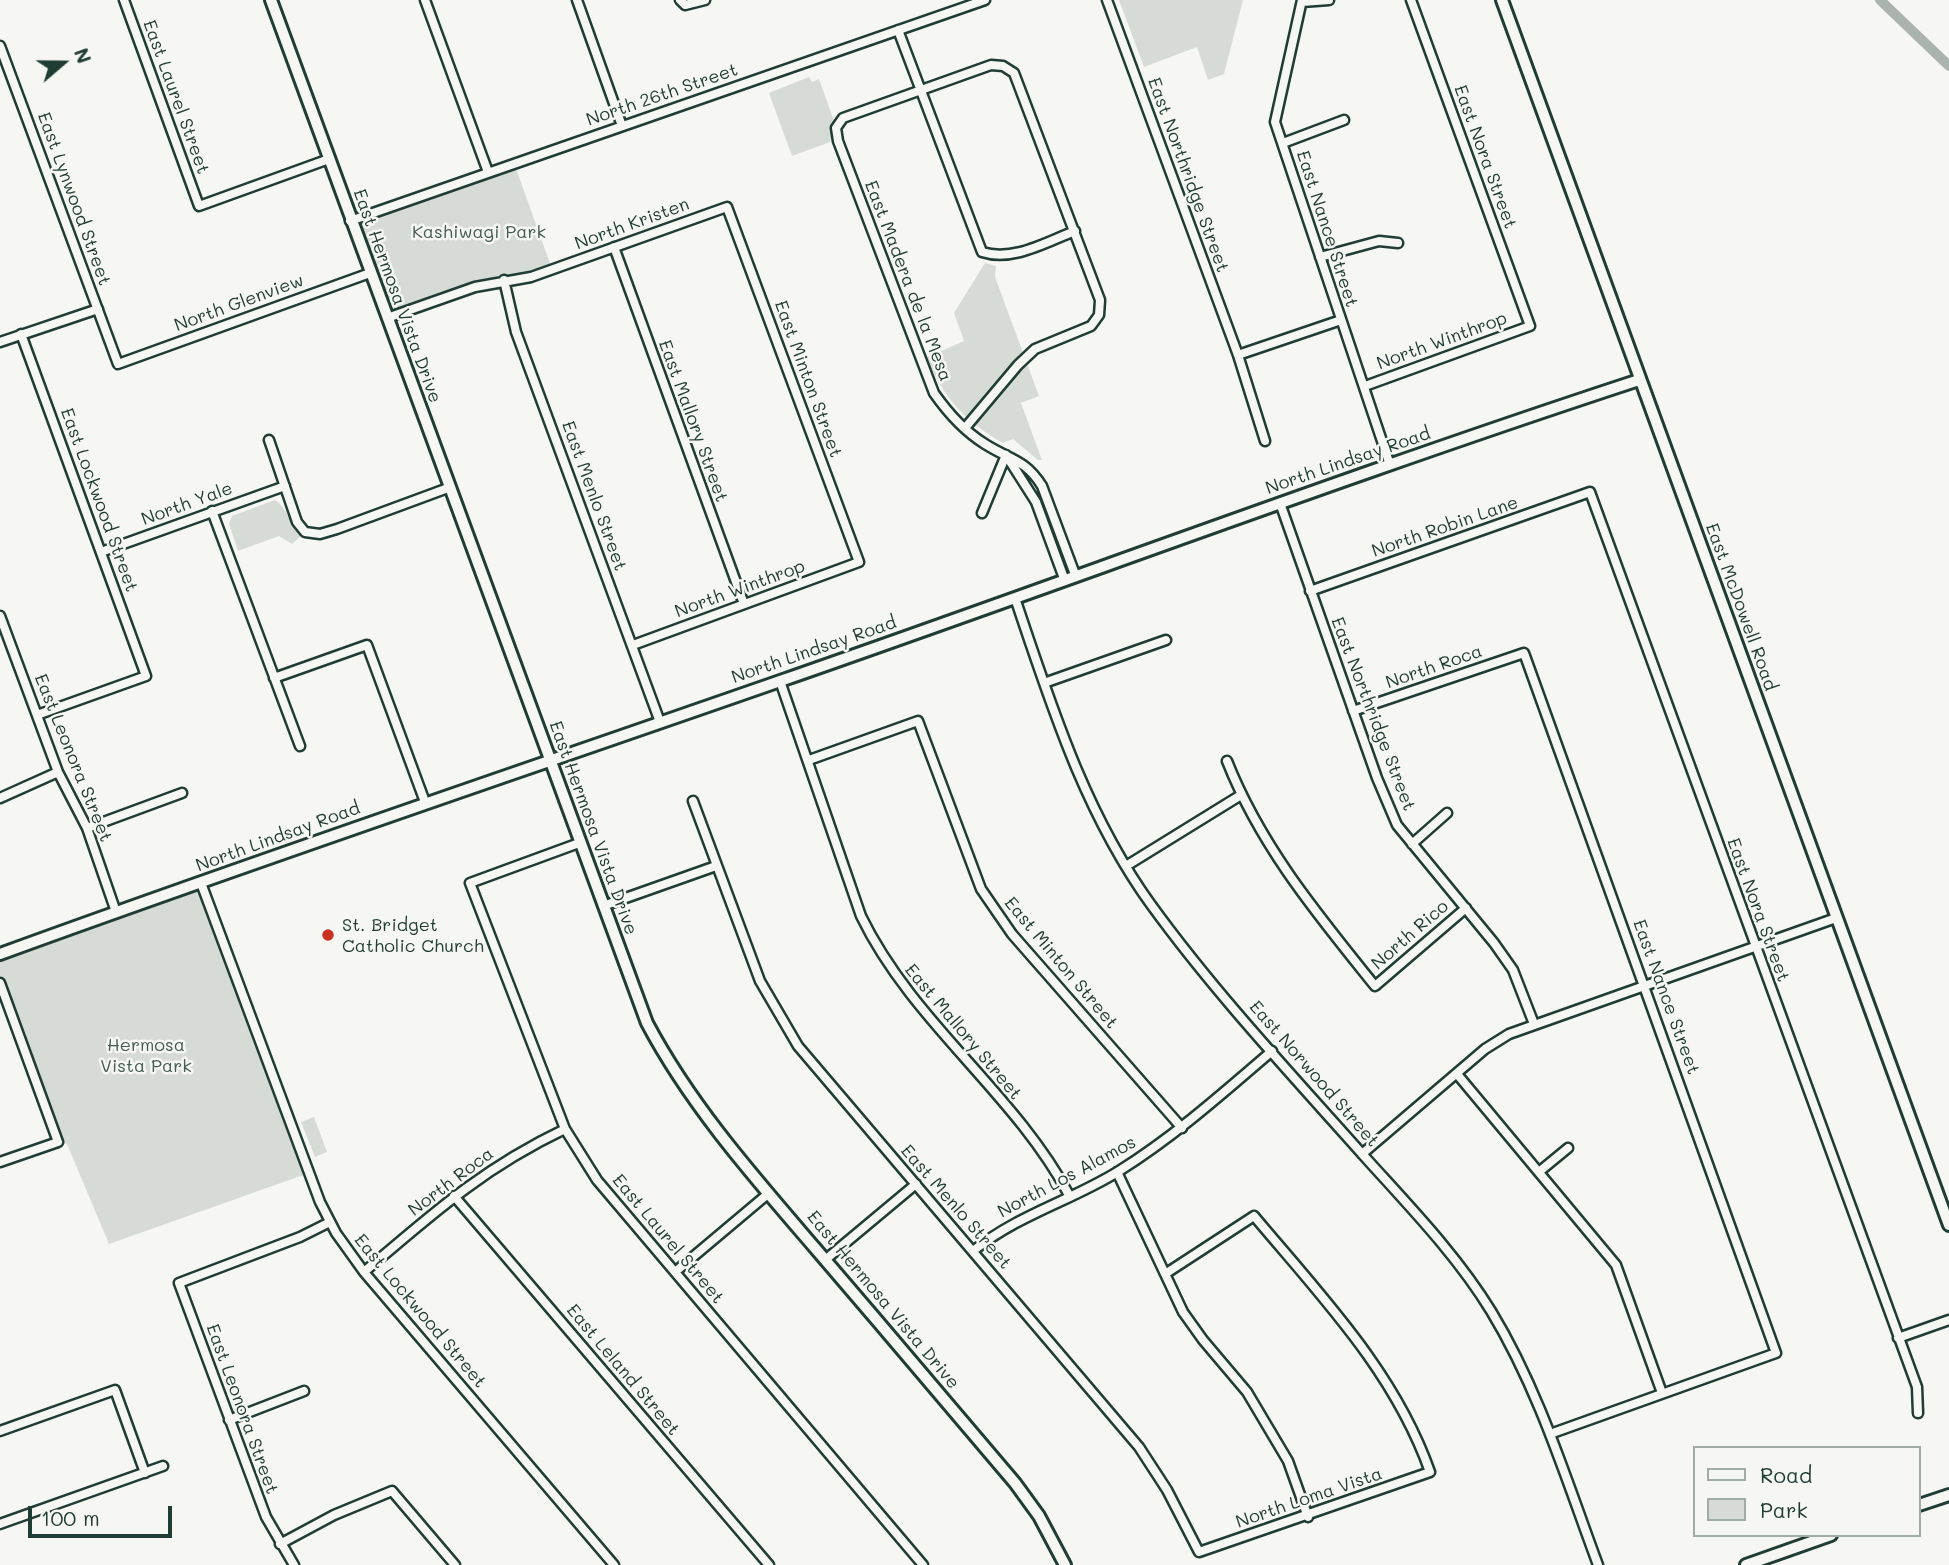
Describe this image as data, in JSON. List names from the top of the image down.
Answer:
{
  "streets": {
    "main road": ["East Hermosa Vista Drive", "North Lindsay Road", "East McDowell Road"],
    "street": [
      "North 26th Street",
      "East Laurel Street",
      "East Nora Street",
      "East Northridge Street",
      "East Lynwood Street",
      "North Kristen",
      "East Nance Street",
      "East Madera de la Mesa",
      "North Glenview",
      "North Winthrop",
      "East Minton Street",
      "East Mallory Street",
      "East Menlo Street",
      "East Lockwood Street",
      "North Yale",
      "North Robin Lane",
      "North Roca",
      "East Leonora Street",
      "North Rico",
      "East Norwood Street",
      "North Los Alamos",
      "East Leland Street",
      "North Loma Vista"
    ]
  },
  "crossings": [
    ["North 26th Street", "East Hermosa Vista Drive"],
    ["East Laurel Street", "East Hermosa Vista Drive"],
    ["East Laurel Street", "North Roca"],
    ["East Nora Street", "North Winthrop"],
    ["East Nora Street", "North Robin Lane"],
    ["East Northridge Street", "North Lindsay Road"],
    ["East Northridge Street", "North Robin Lane"],
    ["East Northridge Street", "North Roca"],
    ["East Northridge Street", "North Rico"],
    ["East Lynwood Street", "North Glenview"],
    ["North Kristen", "East Hermosa Vista Drive"],
    ["North Kristen", "East Minton Street"],
    ["North Kristen", "East Mallory Street"],
    ["North Kristen", "East Menlo Street"],
    ["East Nance Street", "North Winthrop"],
    ["East Nance Street", "North Lindsay Road"],
    ["East Nance Street", "North Roca"],
    ["East Madera de la Mesa", "North Lindsay Road"],
    ["East Hermosa Vista Drive", "North Glenview"],
    ["East Hermosa Vista Drive", "North Lindsay Road"],
    ["North Winthrop", "East Minton Street"],
    ["North Winthrop", "East Mallory Street"],
    ["North Winthrop", "East Menlo Street"],
    ["East Minton Street", "East Mallory Street"],
    ["East Minton Street", "North Los Alamos"],
    ["East Mallory Street", "North Lindsay Road"],
    ["East Mallory Street", "North Los Alamos"],
    ["North Lindsay Road", "East Menlo Street"],
    ["North Lindsay Road", "East Lockwood Street"],
    ["North Lindsay Road", "East McDowell Road"],
    ["North Lindsay Road", "East Leonora Street"],
    ["North Lindsay Road", "East Norwood Street"],
    ["East Menlo Street", "North Los Alamos"],
    ["East Menlo Street", "North Loma Vista"],
    ["East Lockwood Street", "North Yale"],
    ["East Lockwood Street", "North Roca"],
    ["East Lockwood Street", "East Leonora Street"],
    ["North Roca", "East Leland Street"],
    ["East Norwood Street", "North Los Alamos"]
  ],
  "parks": ["Kashiwagi Park", "Hermosa Vista Park"],
  "places": ["St. Bridget Catholic Church"],
  "legend": ["Road", "Park"],
  "scale_bar": "100 m",
  "north": "right"
}
